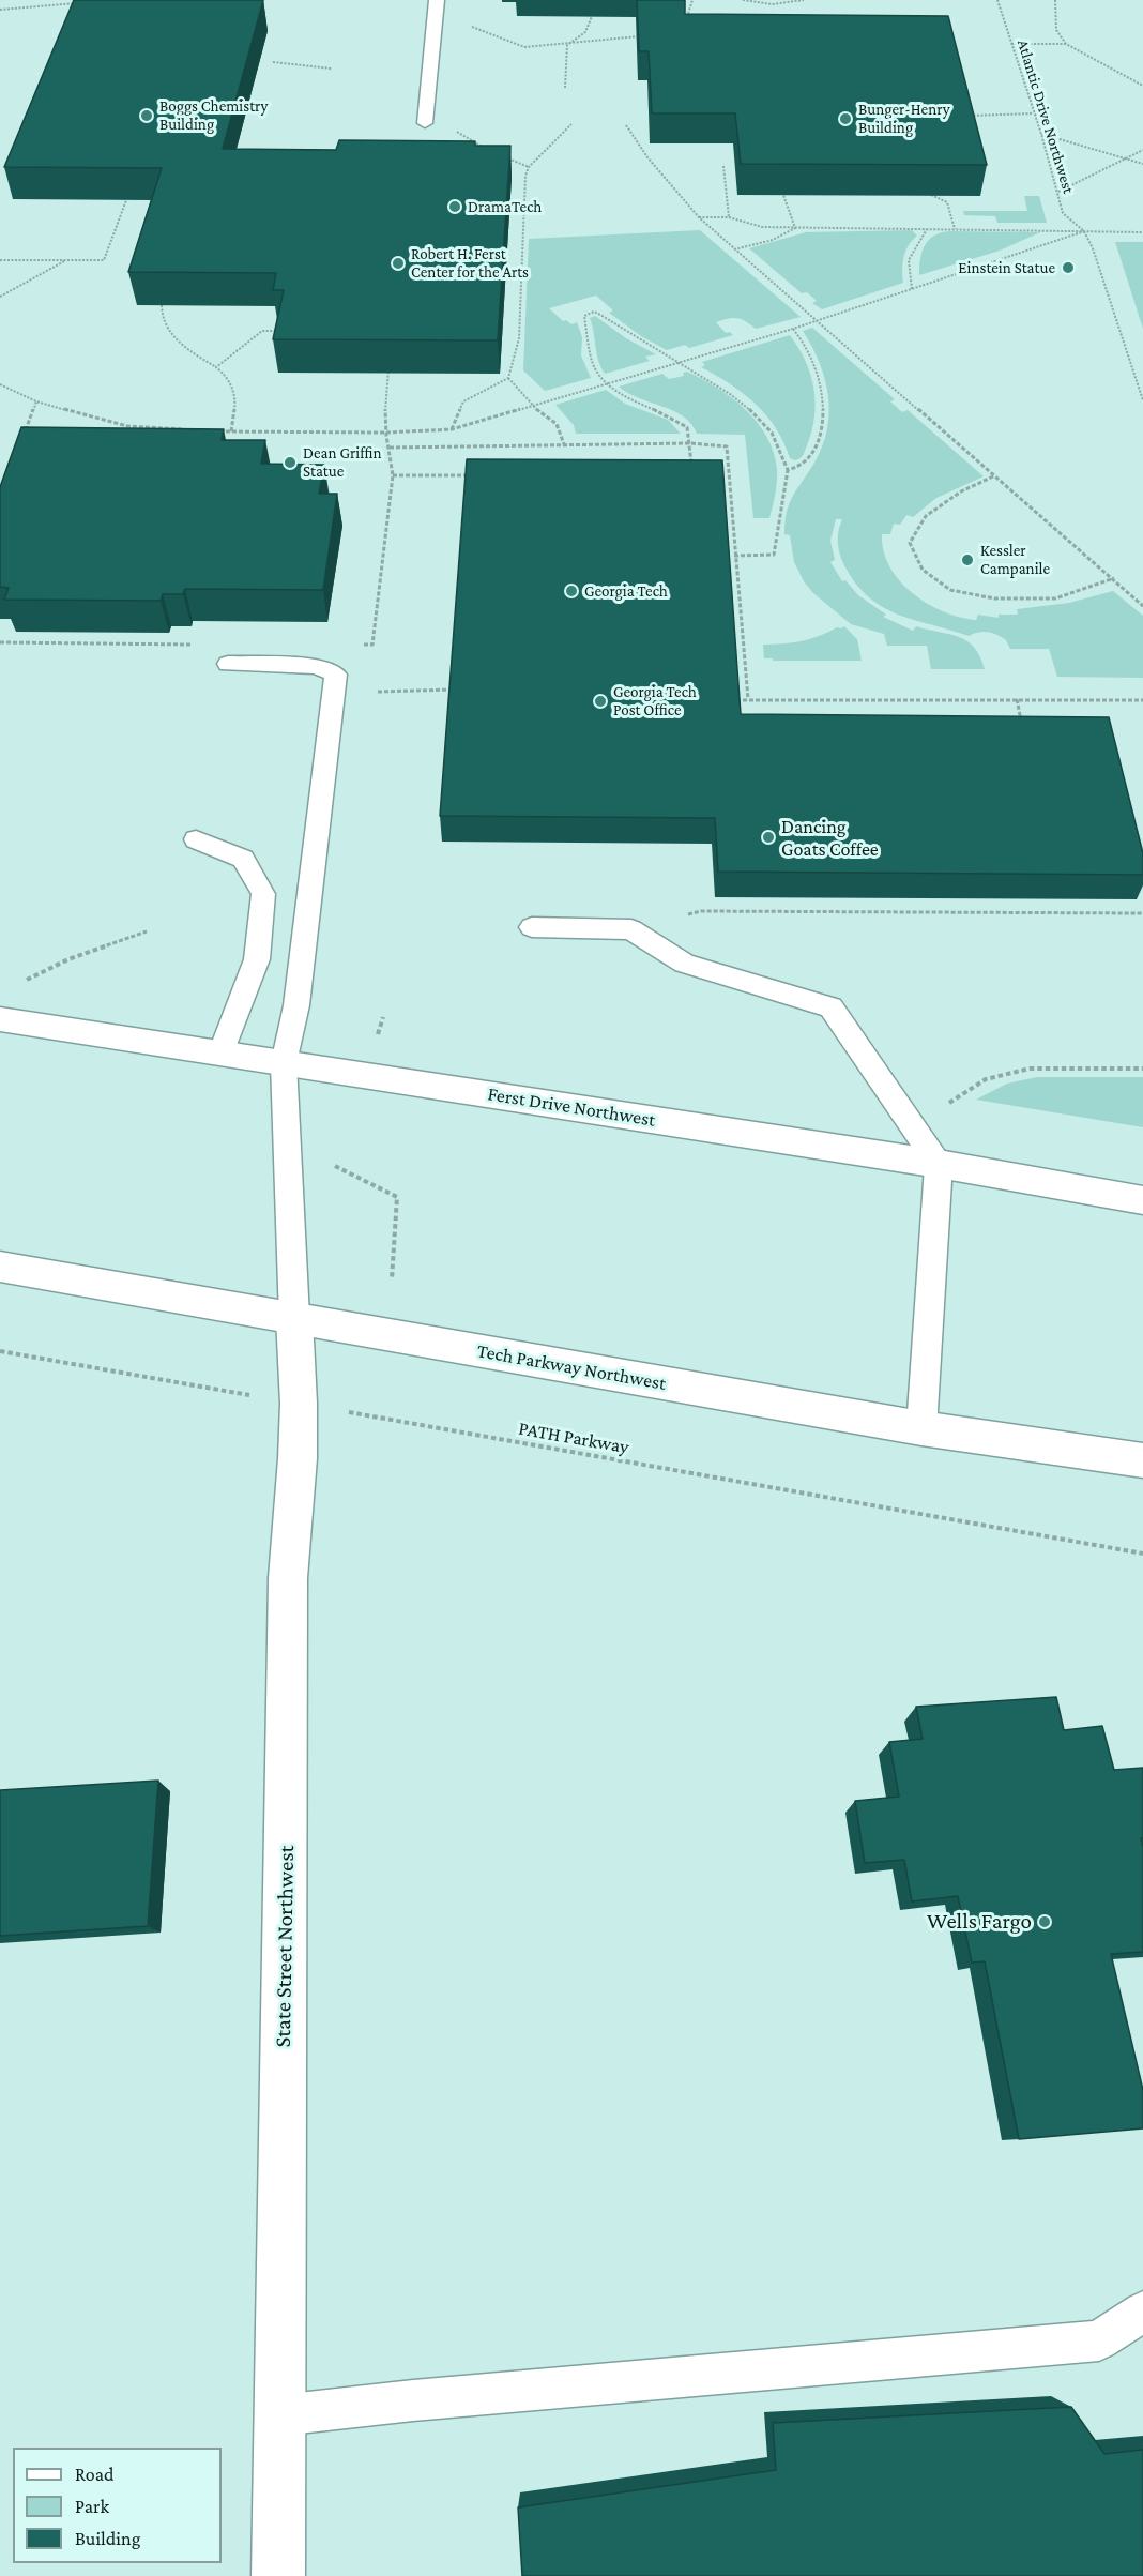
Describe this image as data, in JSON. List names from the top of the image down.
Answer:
{
  "streets": {
    "street": ["Ferst Drive Northwest", "Tech Parkway Northwest", "State Street Northwest"],
    "path": ["Atlantic Drive Northwest", "PATH Parkway"]
  },
  "crossings": [
    ["Tech Parkway Northwest", "State Street Northwest"],
    ["PATH Parkway", "State Street Northwest"]
  ],
  "places": [
    "Boggs Chemistry Building",
    "Bunger-Henry Building",
    "DramaTech",
    "Robert H. Ferst Center for the Arts",
    "Einstein Statue",
    "Dean Griffin Statue",
    "Kessler Campanile",
    "Georgia Tech",
    "Georgia Tech Post Office",
    "Dancing Goats Coffee",
    "Wells Fargo"
  ],
  "legend": ["Road", "Park", "Building"]
}
